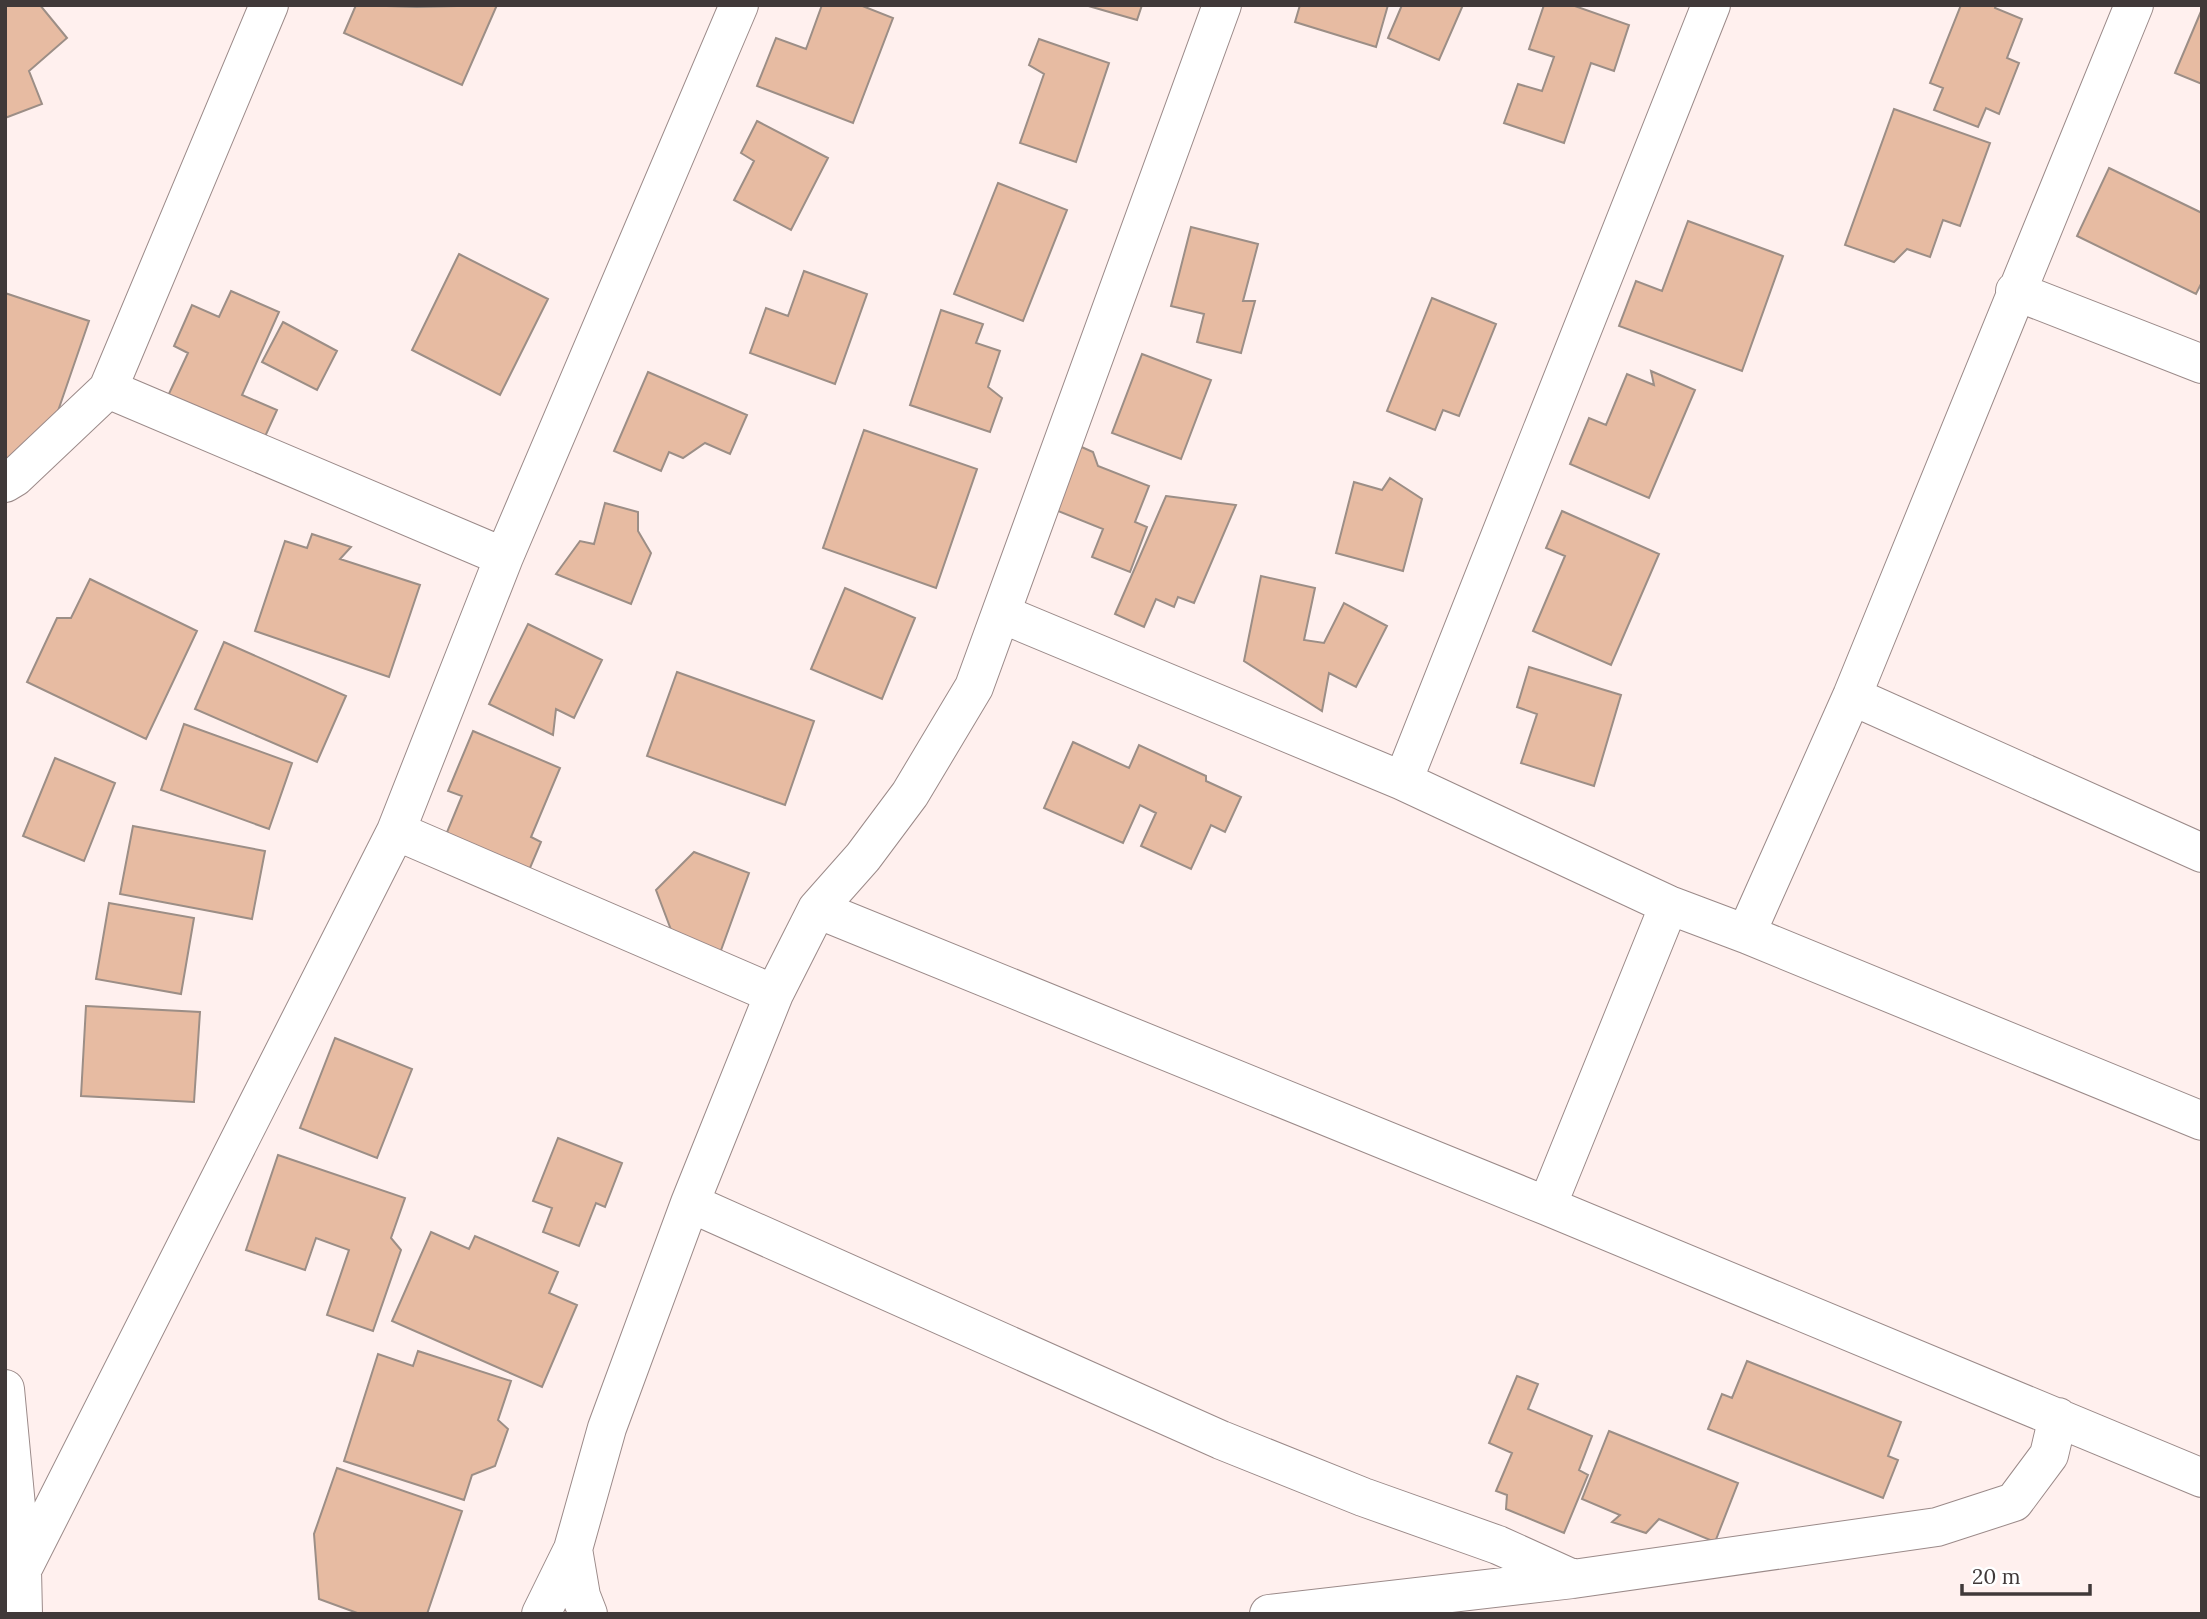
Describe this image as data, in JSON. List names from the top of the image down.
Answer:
{
  "scale_bar": "20 m"
}
